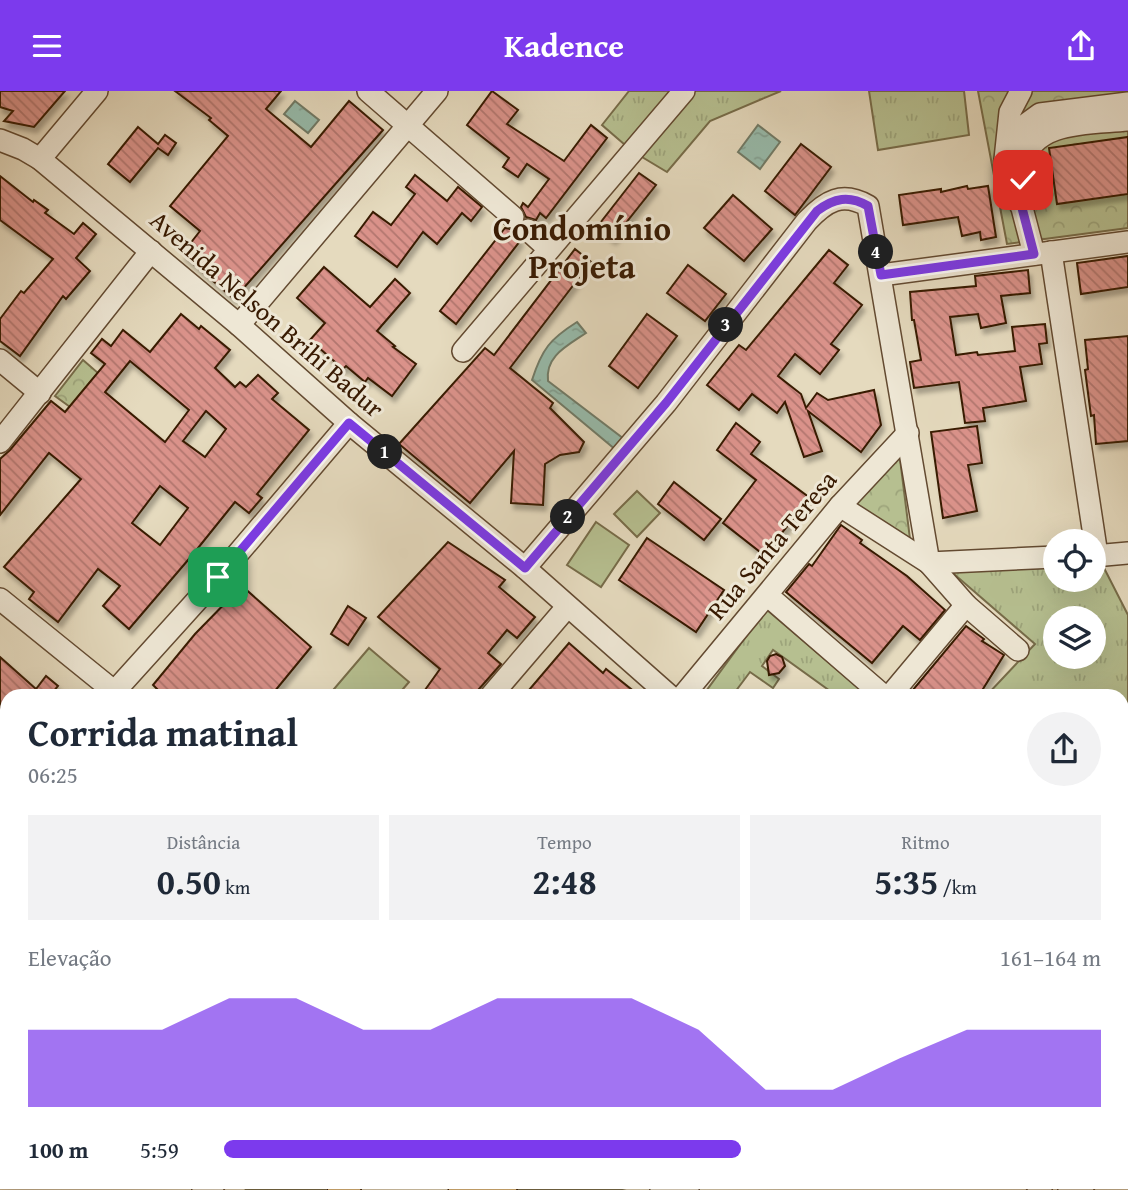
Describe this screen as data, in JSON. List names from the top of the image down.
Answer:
{
  "streets": {
    "street": ["Avenida Nelson Brihi Badur", "Rua Santa Teresa"]
  },
  "districts": ["Condomínio Projeta"],
  "page": {
    "header": "Kadence",
    "pins": [
      "4",
      "3",
      "1",
      "2"
    ],
    "heading": ["Corrida matinal", "06:25"],
    "stats": [
      ["Distância", "0.50 km"],
      ["Tempo", "2:48"],
      ["Ritmo", "5:35 /km"]
    ],
    "chart": ["Elevação", "161–164 m"],
    "list": [
      {
        "name": "100 m",
        "note": "5:59"
      }
    ]
  }
}
